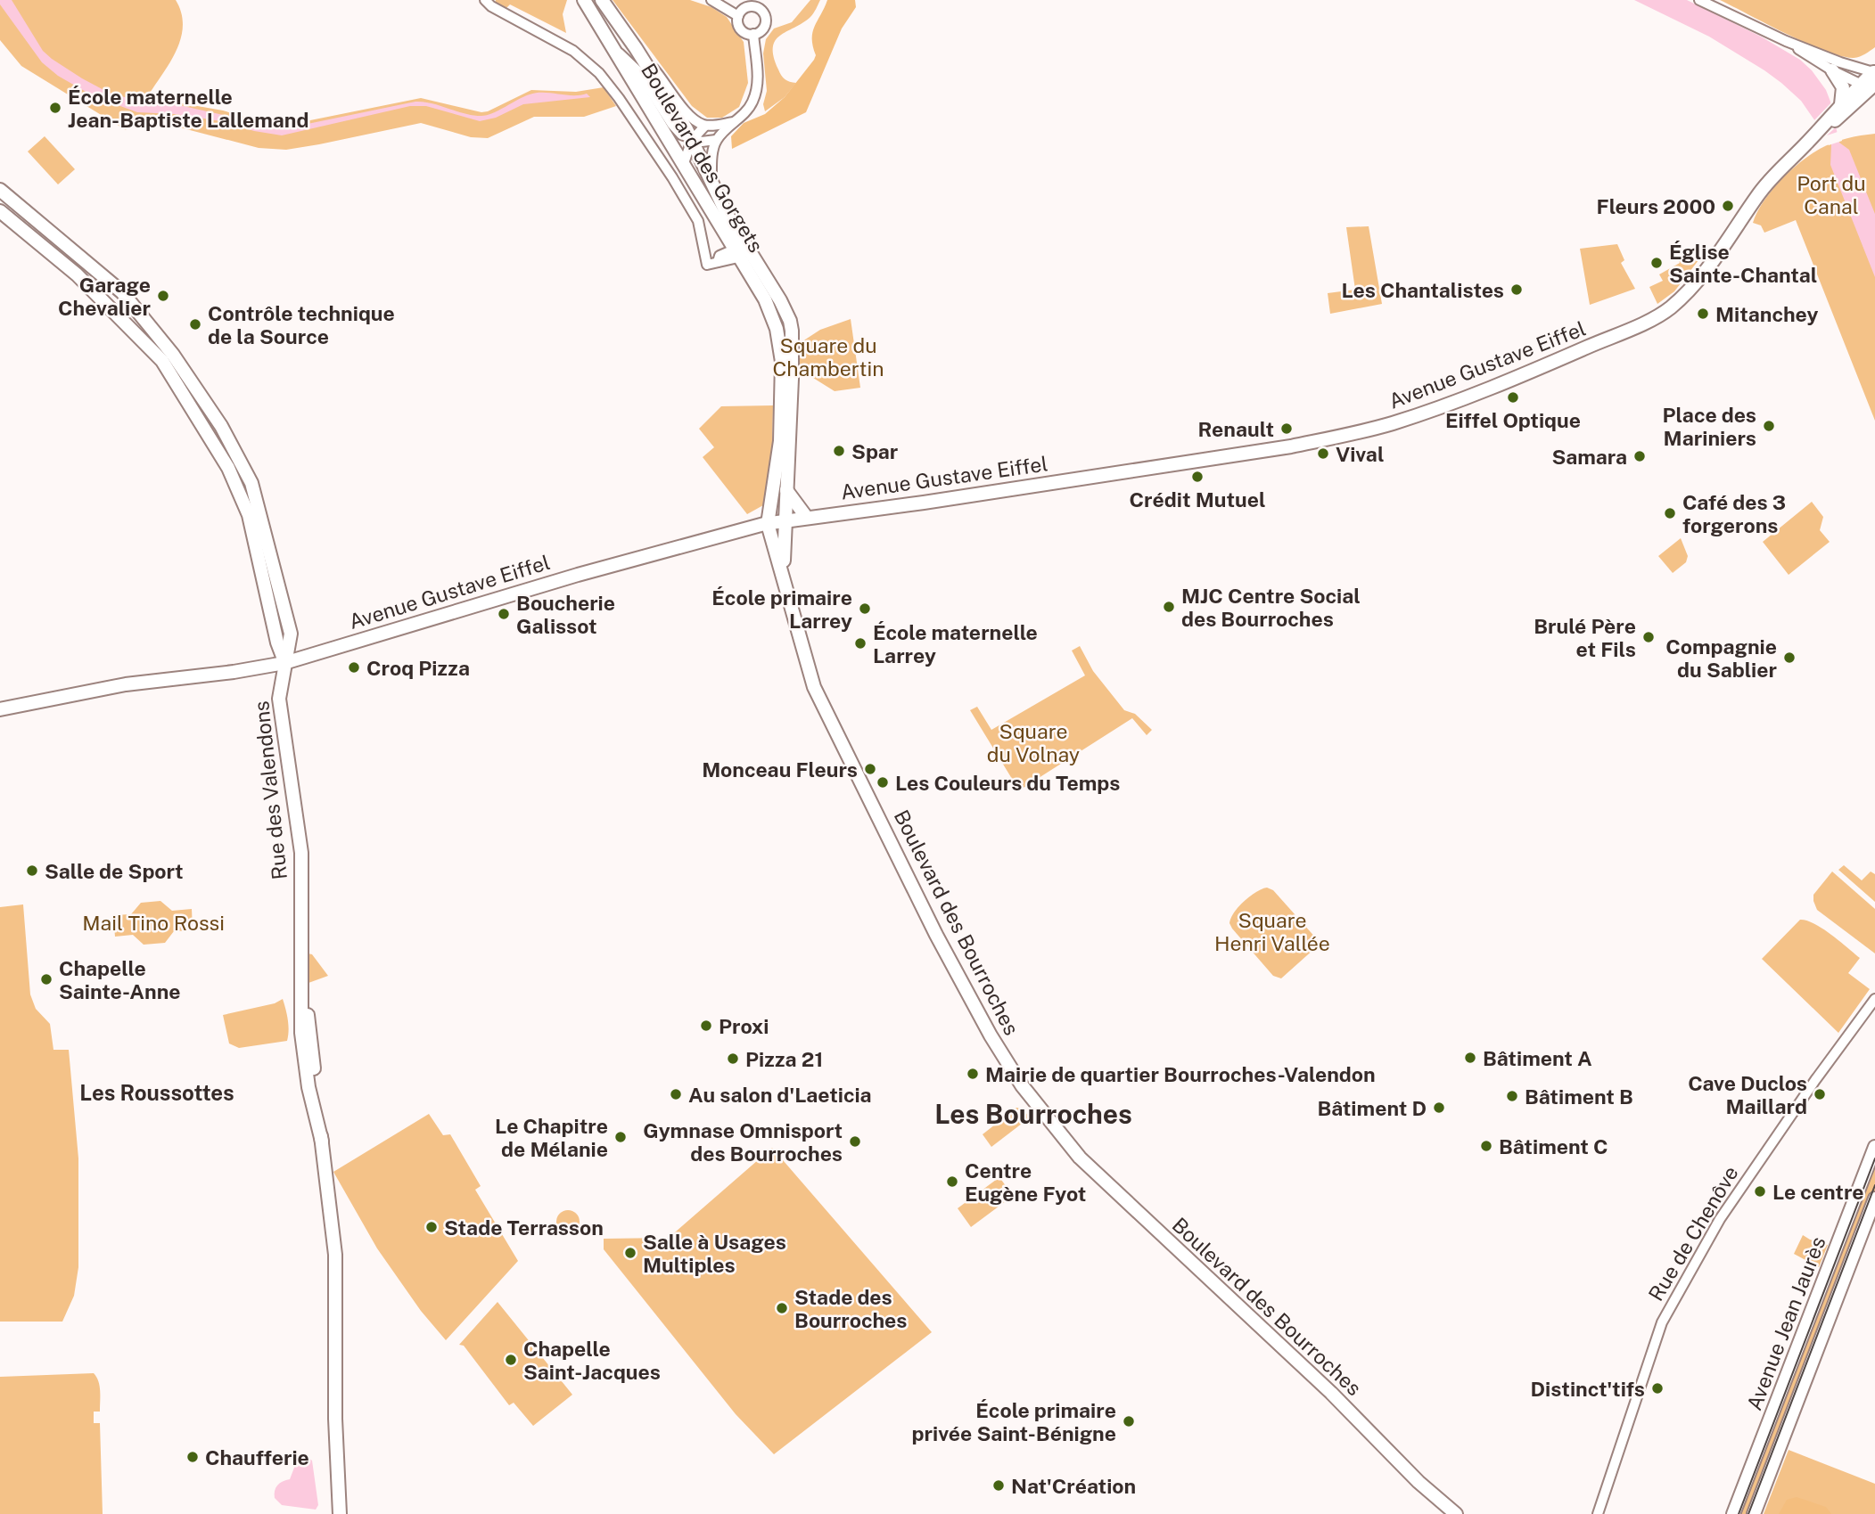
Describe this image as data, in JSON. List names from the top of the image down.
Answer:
{
  "streets": {
    "main road": [
      "Boulevard des Gorgets",
      "Avenue Gustave Eiffel",
      "Rue des Valendons",
      "Boulevard des Bourroches",
      "Avenue Jean Jaurès"
    ],
    "street": ["Rue de Chenôve"]
  },
  "crossings": [
    ["Avenue Gustave Eiffel", "Rue des Valendons"],
    ["Avenue Gustave Eiffel", "Boulevard des Bourroches"]
  ],
  "districts": ["Les Roussottes", "Les Bourroches"],
  "parks": [
    "Port du Canal",
    "Square du Chambertin",
    "Square du Volnay",
    "Square Henri Vallée",
    "Mail Tino Rossi"
  ],
  "places": [
    "École maternelle Jean-Baptiste Lallemand",
    "Fleurs 2000",
    "Église Sainte-Chantal",
    "Les Chantalistes",
    "Garage Chevalier",
    "Mitanchey",
    "Contrôle technique de la Source",
    "Eiffel Optique",
    "Place des Mariniers",
    "Renault",
    "Spar",
    "Vival",
    "Samara",
    "Crédit Mutuel",
    "Café des 3 forgerons",
    "MJC Centre Social des Bourroches",
    "École primaire Larrey",
    "Boucherie Galissot",
    "Brulé Père et Fils",
    "École maternelle Larrey",
    "Compagnie du Sablier",
    "Croq Pizza",
    "Monceau Fleurs",
    "Les Couleurs du Temps",
    "Salle de Sport",
    "Chapelle Sainte-Anne",
    "Proxi",
    "Bâtiment A",
    "Pizza 21",
    "Mairie de quartier Bourroches-Valendon",
    "Au salon d'Laeticia",
    "Cave Duclos Maillard",
    "Bâtiment B",
    "Bâtiment D",
    "Le Chapitre de Mélanie",
    "Gymnase Omnisport des Bourroches",
    "Bâtiment C",
    "Centre Eugène Fyot",
    "Le centre",
    "Stade Terrasson",
    "Salle à Usages Multiples",
    "Stade des Bourroches",
    "Chapelle Saint-Jacques",
    "Distinct'tifs",
    "École primaire privée Saint-Bénigne",
    "Chaufferie",
    "Nat'Création"
  ]
}
